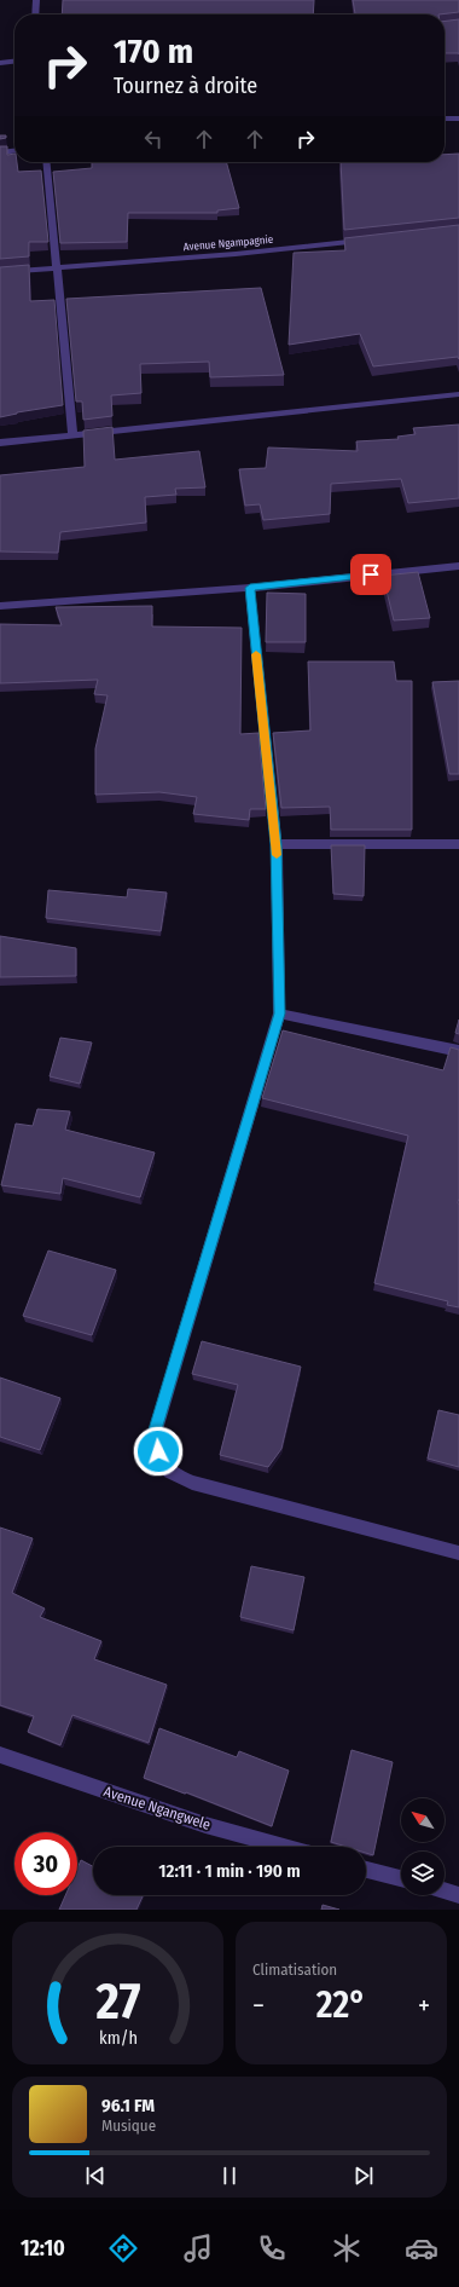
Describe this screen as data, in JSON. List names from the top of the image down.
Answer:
{
  "streets": {
    "street": ["Avenue Ngampagnie", "Avenue Ngangwele"]
  },
  "north": "top left",
  "page": {
    "turn": ["170 m", "Tournez à droite"],
    "limit": "30",
    "trip": "12:11 · 1 min · 190 m",
    "tile": "Climatisation",
    "heat": ["−", "22°", "+"],
    "song": ["96.1 FM", "Musique"],
    "tabs": "12:10",
    "gauge": ["27", "km/h"]
  }
}
